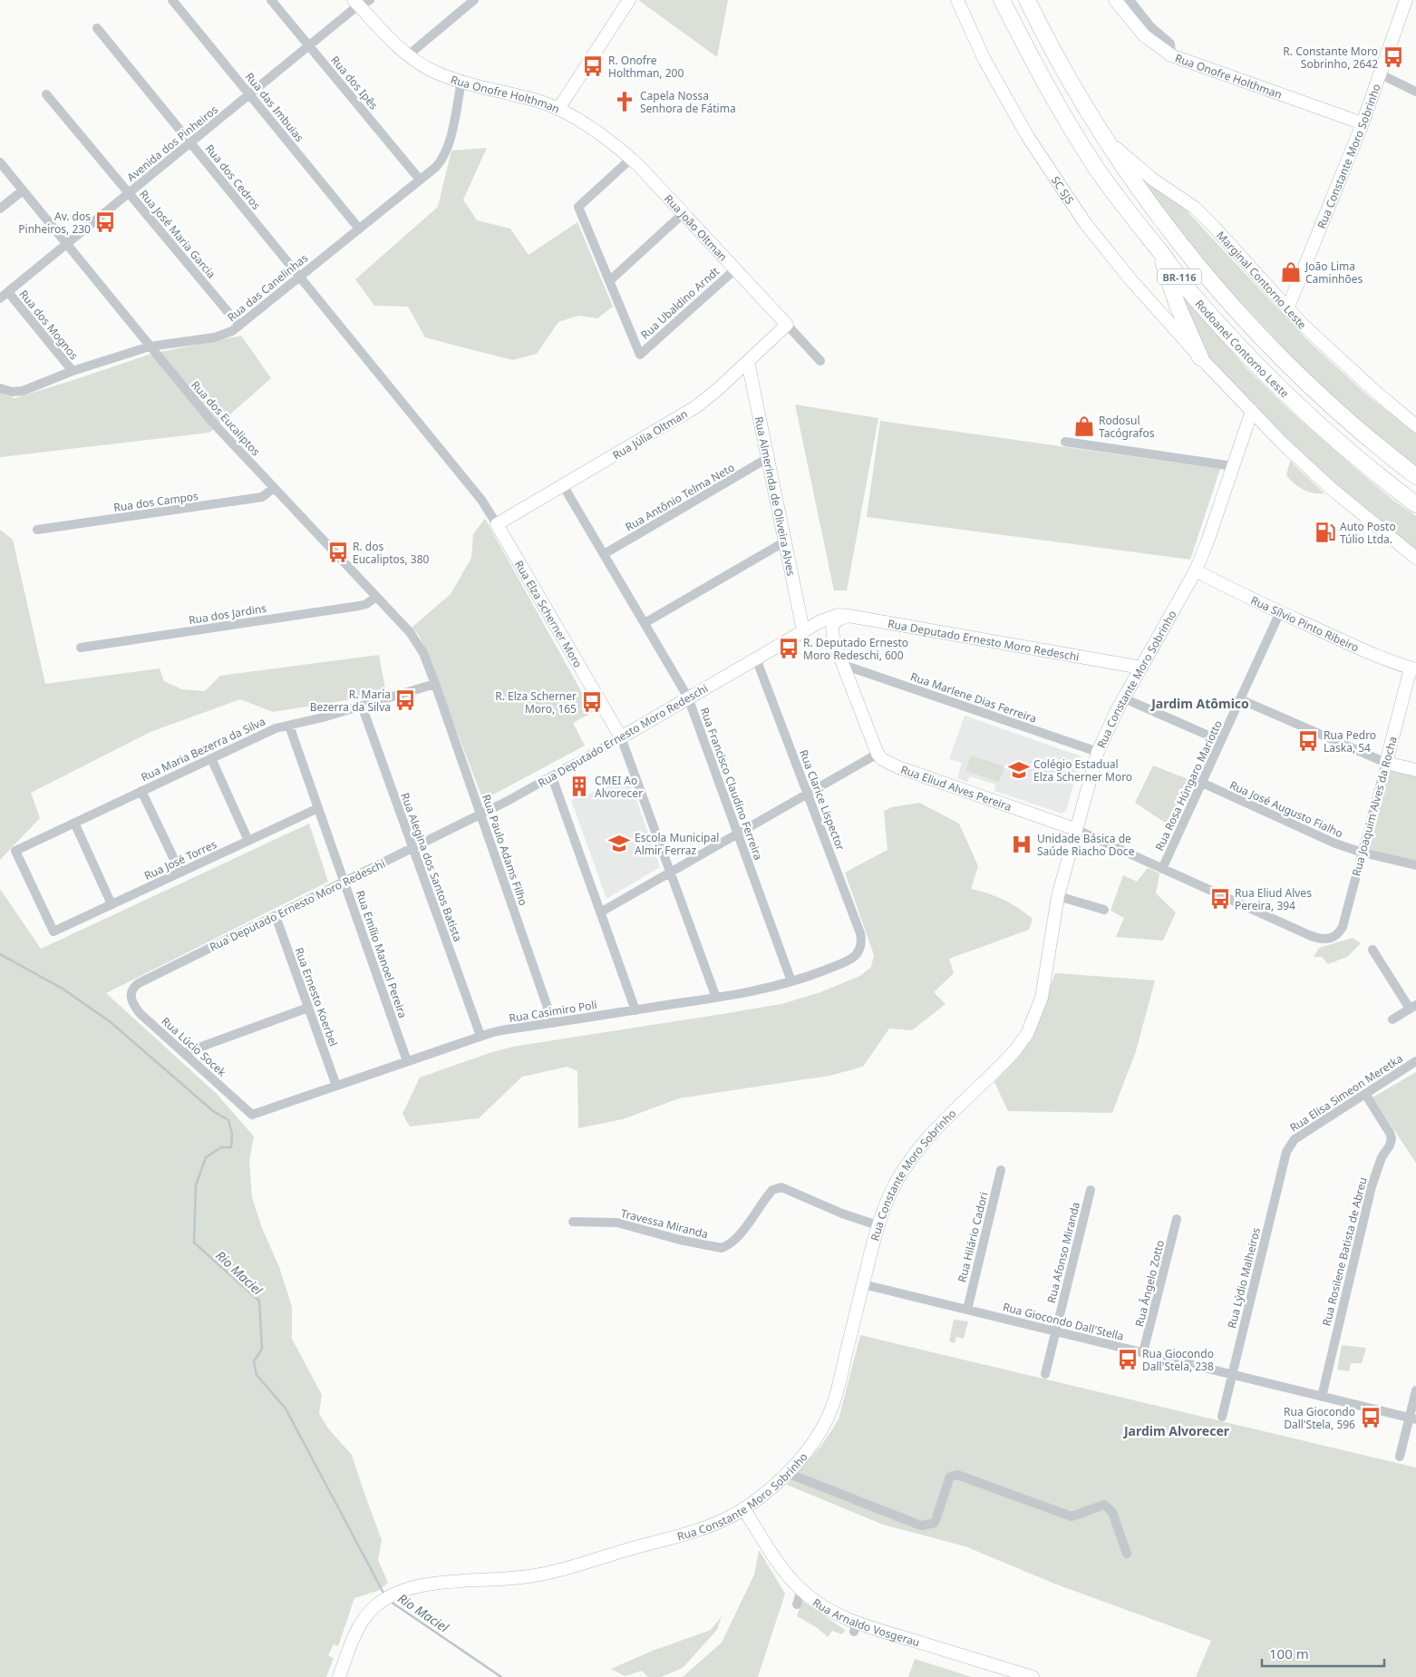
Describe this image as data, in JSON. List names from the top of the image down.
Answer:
{
  "streets": {
    "highway": ["BR-116", "Rodoanel Contorno Leste"],
    "street": [
      "Rua Onofre Holthman",
      "Rua dos Ipês",
      "Rua das Imbuias",
      "Avenida dos Pinheiros",
      "Rua Constante Moro Sobrinho",
      "Rua dos Cedros",
      "SC SJS",
      "Rua João Oltman",
      "Rua José Maria Garcia",
      "Marginal Contorno Leste",
      "Rua das Canelinhas",
      "Rua Ubaldino Arndt",
      "Rua dos Mognos",
      "Rua dos Eucaliptos",
      "Rua Júlia Oltman",
      "Rua Almerinda de Oliveira Alves",
      "Rua Antônio Telma Neto",
      "Rua dos Campos",
      "Rua dos Jardins",
      "Rua Elza Scherner Moro",
      "Rua Sílvio Pinto Ribeiro",
      "Rua Deputado Ernesto Moro Redeschi",
      "Rua Marlene Dias Ferreira",
      "Rua Maria Bezerra da Silva",
      "Rua Francisco Claudino Ferreira",
      "Rua Rosa Húngaro Mariotto",
      "Rua Eliud Alves Pereira",
      "Rua Clarice Lispector",
      "Rua Joaquim Alves da Rocha",
      "Rua José Augusto Fialho",
      "Rua Paulo Adams Filho",
      "Rua José Torres",
      "Rua Alegina dos Santos Batista",
      "Rua Emílio Manoel Pereira",
      "Rua Ernesto Koerbel",
      "Rua Casimiro Poli",
      "Rua Lúcio Socek",
      "Rua Elisa Simeon Meretka",
      "Travessa Miranda",
      "Rua Hilário Cadori",
      "Rua Rosilene Batista de Abreu",
      "Rua Afonso Miranda",
      "Rua Lýdio Malheiros",
      "Rua Ângelo Zotto",
      "Rua Giocondo Dall'Stella",
      "Rua Arnaldo Vosgerau"
    ]
  },
  "crossings": [
    ["Rua Onofre Holthman", "Avenida dos Pinheiros"],
    ["Rua Onofre Holthman", "Rua Constante Moro Sobrinho"],
    ["Rua Onofre Holthman", "Rua João Oltman"],
    ["Rua Onofre Holthman", "Rua das Canelinhas"],
    ["Rua dos Ipês", "Avenida dos Pinheiros"],
    ["Rua dos Ipês", "Rua das Canelinhas"],
    ["Rua das Imbuias", "Avenida dos Pinheiros"],
    ["Rua das Imbuias", "Rua das Canelinhas"],
    ["Avenida dos Pinheiros", "Rua dos Cedros"],
    ["Avenida dos Pinheiros", "Rua José Maria Garcia"],
    ["Avenida dos Pinheiros", "Rua dos Mognos"],
    ["Avenida dos Pinheiros", "Rua dos Eucaliptos"],
    ["Rua Constante Moro Sobrinho", "Marginal Contorno Leste"],
    ["Rua Constante Moro Sobrinho", "Rua Sílvio Pinto Ribeiro"],
    ["Rua Constante Moro Sobrinho", "Rua Deputado Ernesto Moro Redeschi"],
    ["Rua Constante Moro Sobrinho", "Rua Marlene Dias Ferreira"],
    ["Rua Constante Moro Sobrinho", "Rua Eliud Alves Pereira"],
    ["Rua Constante Moro Sobrinho", "Travessa Miranda"],
    ["Rua Constante Moro Sobrinho", "Rua Giocondo Dall'Stella"],
    ["Rua Constante Moro Sobrinho", "Rua Arnaldo Vosgerau"],
    ["Rua dos Cedros", "Rua das Canelinhas"],
    ["Rua dos Cedros", "Rua Elza Scherner Moro"],
    ["Rua João Oltman", "Rua Ubaldino Arndt"],
    ["Rua João Oltman", "Rua Júlia Oltman"],
    ["Rua José Maria Garcia", "Rua das Canelinhas"],
    ["Marginal Contorno Leste", "Rodoanel Contorno Leste"],
    ["Rua das Canelinhas", "Rua dos Mognos"],
    ["Rua das Canelinhas", "Rua dos Eucaliptos"],
    ["Rua das Canelinhas", "Rua Elza Scherner Moro"],
    ["Rua dos Eucaliptos", "Rua dos Campos"],
    ["Rua dos Eucaliptos", "Rua dos Jardins"],
    ["Rua dos Eucaliptos", "Rua Maria Bezerra da Silva"],
    ["Rua dos Eucaliptos", "Rua Paulo Adams Filho"],
    ["Rua Júlia Oltman", "Rua Almerinda de Oliveira Alves"],
    ["Rua Júlia Oltman", "Rua Elza Scherner Moro"],
    ["Rua Júlia Oltman", "Rua Francisco Claudino Ferreira"],
    ["Rua Almerinda de Oliveira Alves", "Rua Antônio Telma Neto"],
    ["Rua Almerinda de Oliveira Alves", "Rua Deputado Ernesto Moro Redeschi"],
    ["Rua Antônio Telma Neto", "Rua Francisco Claudino Ferreira"],
    ["Rua Elza Scherner Moro", "Rua Deputado Ernesto Moro Redeschi"],
    ["Rua Elza Scherner Moro", "Rua Casimiro Poli"],
    ["Rua Sílvio Pinto Ribeiro", "Rua Rosa Húngaro Mariotto"],
    ["Rua Sílvio Pinto Ribeiro", "Rua Joaquim Alves da Rocha"],
    ["Rua Deputado Ernesto Moro Redeschi", "Rua Francisco Claudino Ferreira"],
    ["Rua Deputado Ernesto Moro Redeschi", "Rua Clarice Lispector"],
    ["Rua Deputado Ernesto Moro Redeschi", "Rua Paulo Adams Filho"],
    ["Rua Deputado Ernesto Moro Redeschi", "Rua Alegina dos Santos Batista"],
    ["Rua Deputado Ernesto Moro Redeschi", "Rua Emílio Manoel Pereira"],
    ["Rua Deputado Ernesto Moro Redeschi", "Rua Ernesto Koerbel"],
    ["Rua Deputado Ernesto Moro Redeschi", "Rua Lúcio Socek"],
    ["Rua Maria Bezerra da Silva", "Rua Paulo Adams Filho"],
    ["Rua Maria Bezerra da Silva", "Rua José Torres"],
    ["Rua Maria Bezerra da Silva", "Rua Alegina dos Santos Batista"],
    ["Rua Maria Bezerra da Silva", "Rua Emílio Manoel Pereira"],
    ["Rua Francisco Claudino Ferreira", "Rua Casimiro Poli"],
    ["Rua Rosa Húngaro Mariotto", "Rua Eliud Alves Pereira"],
    ["Rua Rosa Húngaro Mariotto", "Rua José Augusto Fialho"],
    ["Rua Eliud Alves Pereira", "Rua Joaquim Alves da Rocha"],
    ["Rua Clarice Lispector", "Rua Casimiro Poli"],
    ["Rua Joaquim Alves da Rocha", "Rua José Augusto Fialho"],
    ["Rua Paulo Adams Filho", "Rua Casimiro Poli"],
    ["Rua José Torres", "Rua Emílio Manoel Pereira"],
    ["Rua Alegina dos Santos Batista", "Rua Casimiro Poli"],
    ["Rua Emílio Manoel Pereira", "Rua Casimiro Poli"],
    ["Rua Ernesto Koerbel", "Rua Casimiro Poli"],
    ["Rua Casimiro Poli", "Rua Lúcio Socek"],
    ["Rua Elisa Simeon Meretka", "Rua Rosilene Batista de Abreu"],
    ["Rua Elisa Simeon Meretka", "Rua Lýdio Malheiros"],
    ["Rua Hilário Cadori", "Rua Giocondo Dall'Stella"],
    ["Rua Rosilene Batista de Abreu", "Rua Giocondo Dall'Stella"],
    ["Rua Afonso Miranda", "Rua Giocondo Dall'Stella"],
    ["Rua Lýdio Malheiros", "Rua Giocondo Dall'Stella"],
    ["Rua Ângelo Zotto", "Rua Giocondo Dall'Stella"]
  ],
  "districts": ["Jardim Atômico", "Jardim Alvorecer"],
  "water": ["Rio Maciel"],
  "places": {
    "bus stop": [
      "R. Constante Moro Sobrinho, 2642",
      "R. Onofre Holthman, 200",
      "Av. dos Pinheiros, 230",
      "R. dos Eucaliptos, 380",
      "R. Deputado Ernesto Moro Redeschi, 600",
      "R. Maria Bezerra da Silva",
      "R. Elza Scherner Moro, 165",
      "Rua Pedro Laska, 54",
      "Rua Eliud Alves Pereira, 394",
      "Rua Giocondo Dall'Stela, 238",
      "Rua Giocondo Dall'Stela, 596"
    ],
    "church": ["Capela Nossa Senhora de Fátima"],
    "shop": ["João Lima Caminhões", "Rodosul Tacógrafos"],
    "fuel station": ["Auto Posto Túlio Ltda."],
    "school or university": ["Colégio Estadual Elza Scherner Moro", "Escola Municipal Almir Ferraz"],
    "building": ["CMEI Ao Alvorecer"],
    "hospital": ["Unidade Básica de Saúde Riacho Doce"]
  },
  "scale_bar": "100 m"
}
